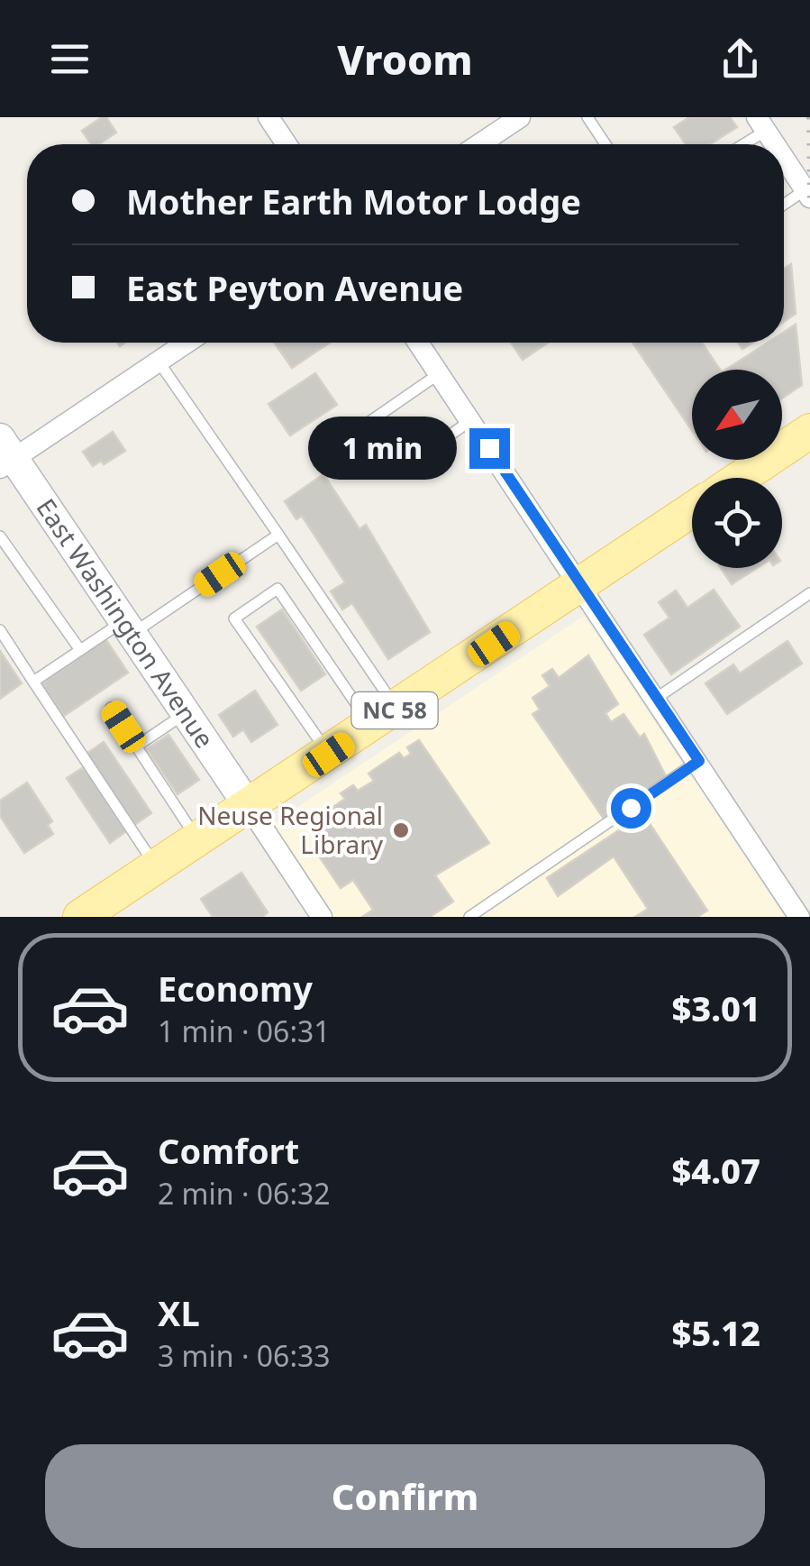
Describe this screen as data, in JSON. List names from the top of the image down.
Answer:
{
  "streets": {
    "main road": ["NC 58"],
    "street": ["East Washington Avenue"]
  },
  "crossings": [
    ["East Washington Avenue", "NC 58"]
  ],
  "places": ["Neuse Regional Library"],
  "north": "bottom left",
  "page": {
    "header": "Vroom",
    "banner": ["Mother Earth Motor Lodge", "East Peyton Avenue"],
    "bubble": "1 min",
    "list": [
      {
        "name": "Economy",
        "note": "1 min · 06:31",
        "value": "$3.01"
      },
      {
        "name": "Comfort",
        "note": "2 min · 06:32",
        "value": "$4.07"
      },
      {
        "name": "XL",
        "note": "3 min · 06:33",
        "value": "$5.12"
      }
    ],
    "buttons": "Confirm"
  }
}
